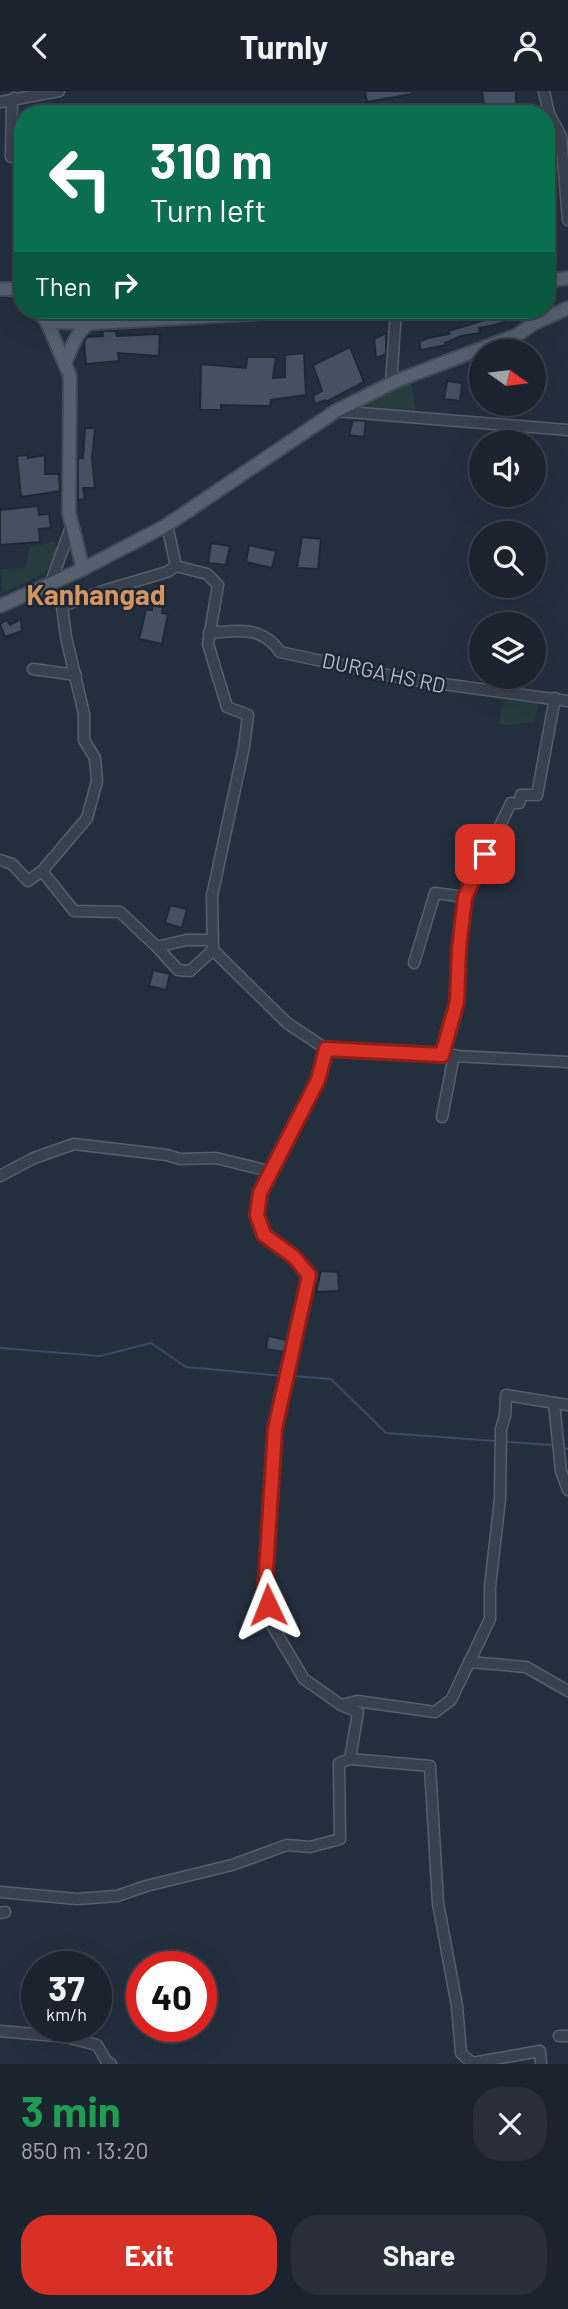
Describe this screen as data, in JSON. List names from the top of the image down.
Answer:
{
  "streets": {
    "street": ["DURGA HS RD"]
  },
  "districts": ["Kanhangad"],
  "north": "right",
  "page": {
    "header": "Turnly",
    "turn": ["310 m", "Turn left"],
    "then": "Then",
    "speed": "37 km/h",
    "limit": "40",
    "heading": ["3 min", "850 m · 13:20"],
    "buttons": ["Exit", "Share"]
  }
}
